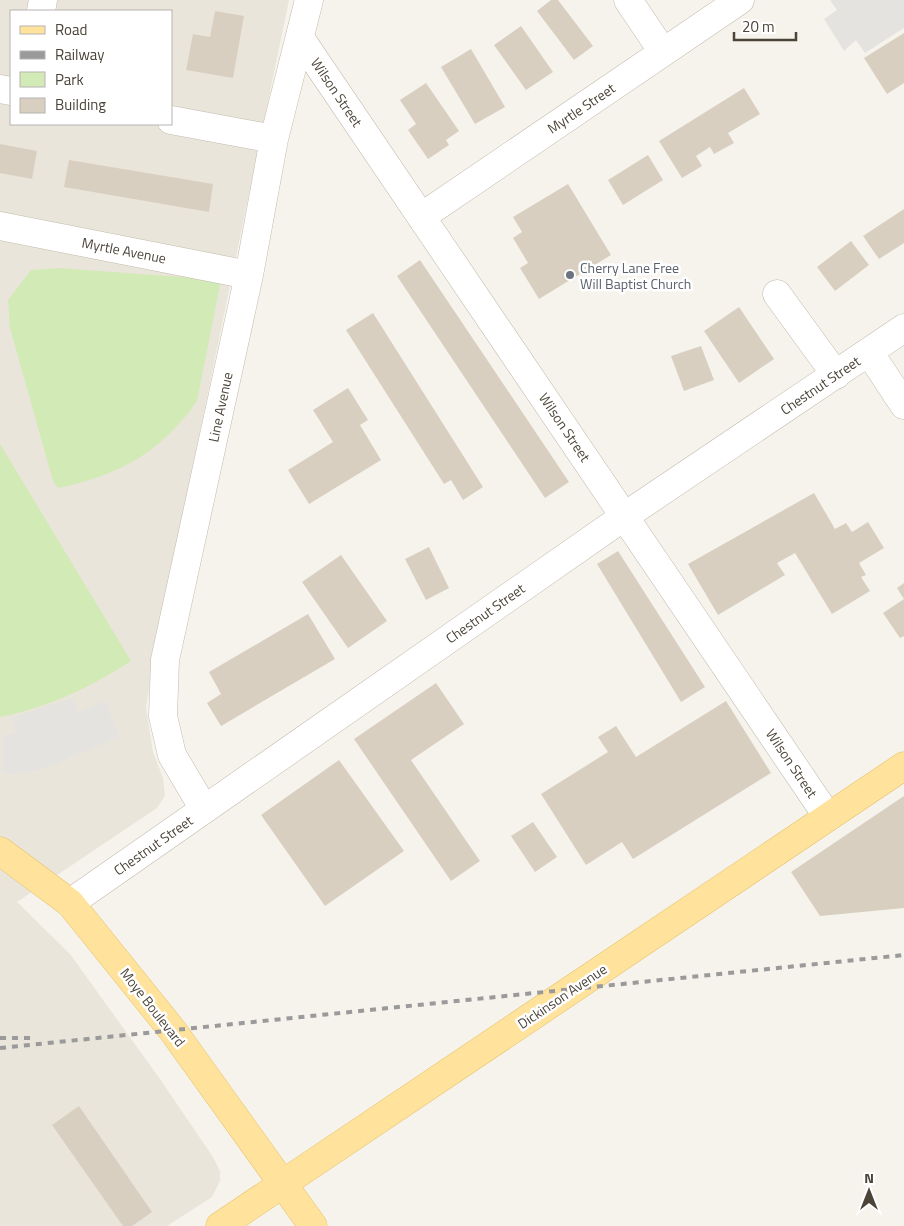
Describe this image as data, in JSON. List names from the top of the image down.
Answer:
{
  "streets": {
    "main road": ["Dickinson Avenue", "Moye Boulevard"],
    "street": [
      "Wilson Street",
      "Myrtle Street",
      "Myrtle Avenue",
      "Chestnut Street",
      "Line Avenue"
    ]
  },
  "crossings": [
    ["Wilson Street", "Myrtle Street"],
    ["Wilson Street", "Chestnut Street"],
    ["Wilson Street", "Line Avenue"],
    ["Wilson Street", "Dickinson Avenue"],
    ["Myrtle Avenue", "Line Avenue"],
    ["Chestnut Street", "Line Avenue"],
    ["Chestnut Street", "Moye Boulevard"],
    ["Dickinson Avenue", "Moye Boulevard"]
  ],
  "places": ["Cherry Lane Free Will Baptist Church"],
  "legend": [
    "Road",
    "Railway",
    "Park",
    "Building"
  ],
  "scale_bar": "20 m",
  "north": "top"
}
